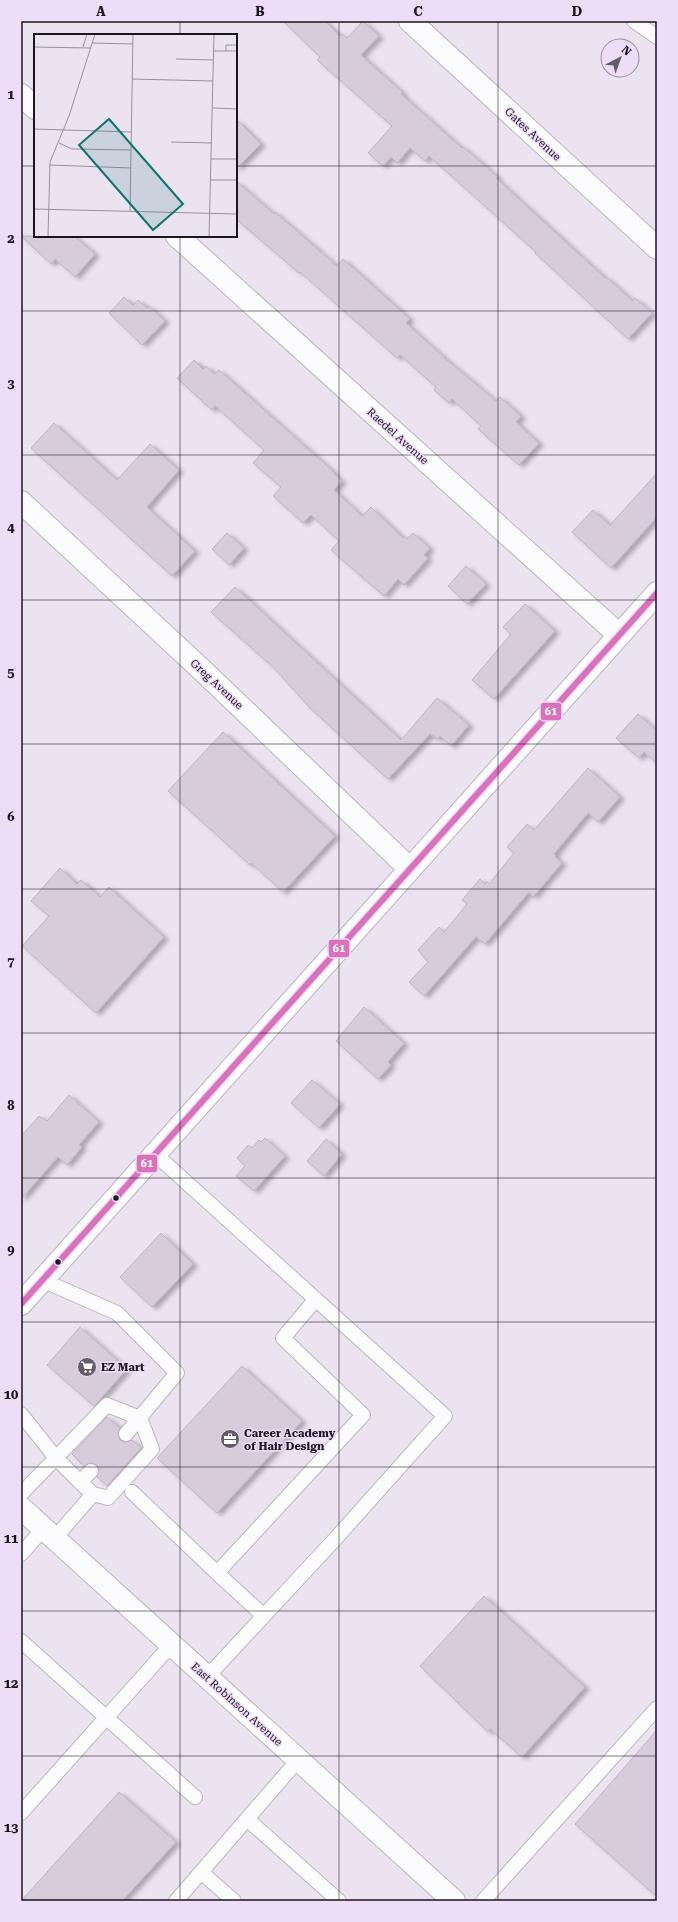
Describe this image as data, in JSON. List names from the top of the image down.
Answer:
{
  "streets": {
    "main road": [
      "Gates Avenue",
      "Raedel Avenue",
      "Greg Avenue",
      "East Robinson Avenue"
    ]
  },
  "places": {
    "supermarket": ["EZ Mart"],
    "office": ["Career Academy of Hair Design"]
  },
  "lines": ["transit line 61"],
  "north": "top right",
  "grid": {
    "columns": [
      "A",
      "B",
      "C",
      "D"
    ],
    "rows": [
      "1",
      "2",
      "3",
      "4",
      "5",
      "6",
      "7",
      "8",
      "9",
      "10",
      "11",
      "12",
      "13"
    ]
  }
}
